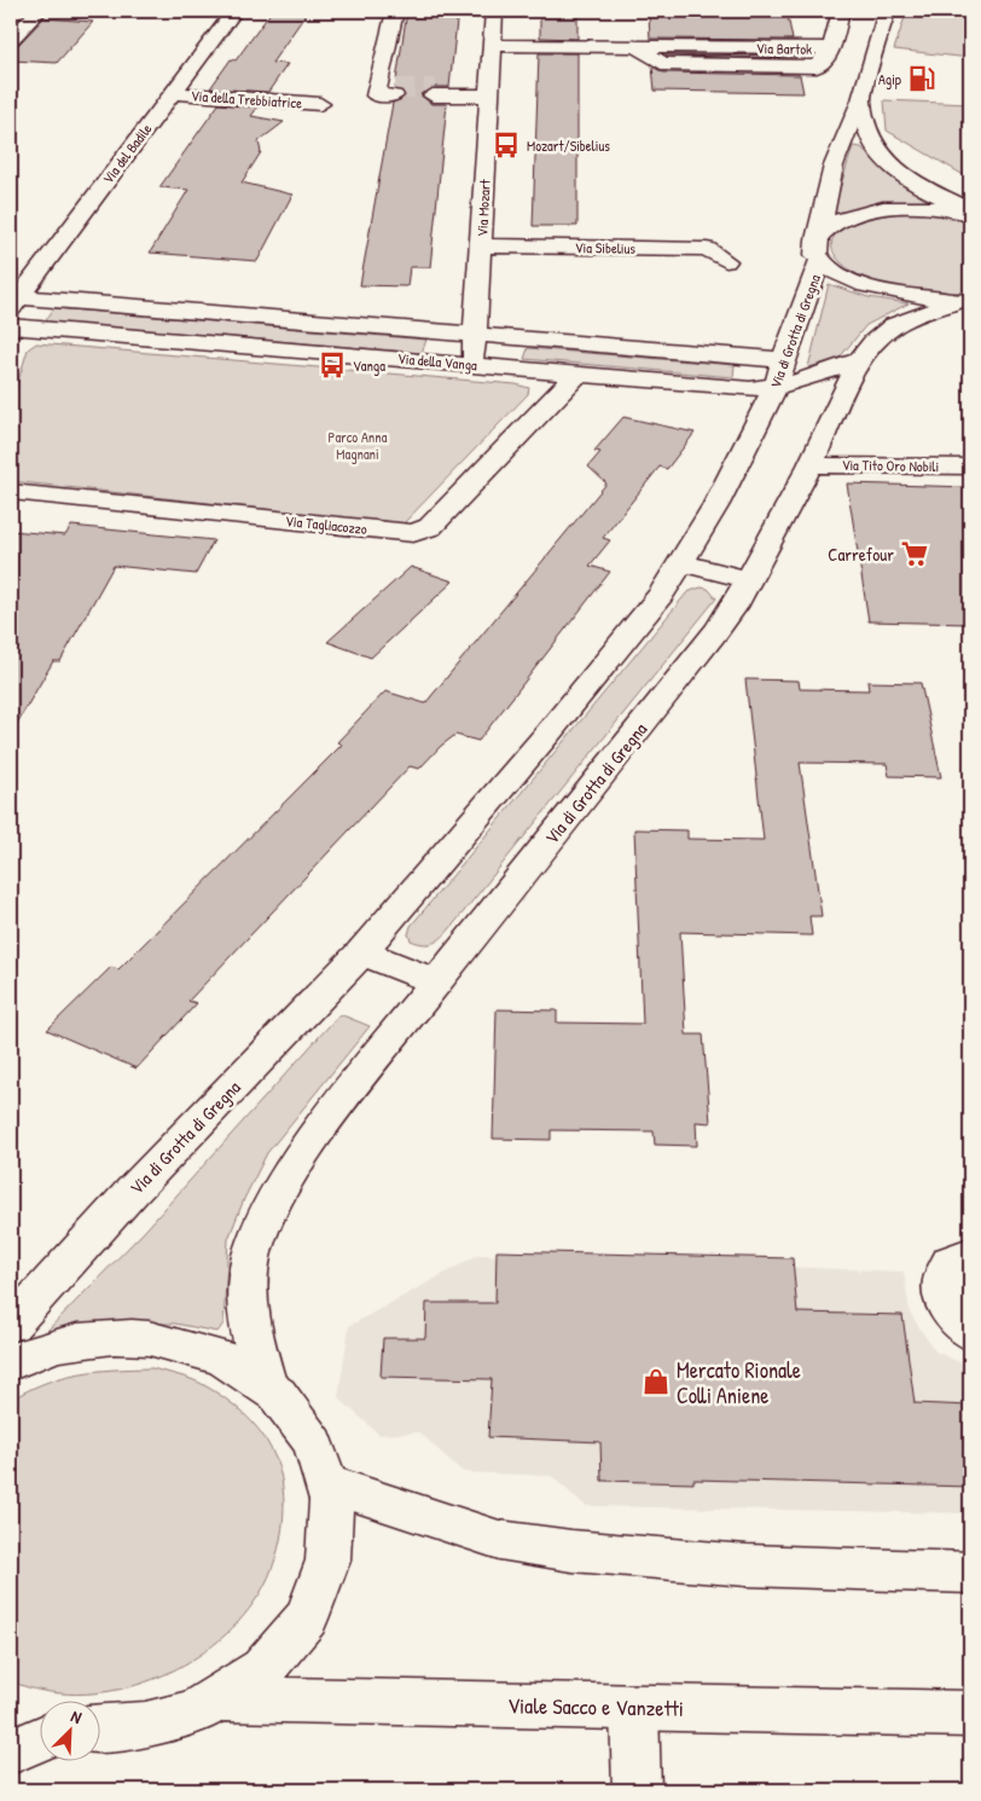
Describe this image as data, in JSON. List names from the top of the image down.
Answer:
{
  "streets": {
    "street": [
      "Via Bartok",
      "Via della Trebbiatrice",
      "Via del Badile",
      "Via Mozart",
      "Via Sibelius",
      "Via di Grotta di Gregna",
      "Via della Vanga",
      "Via Tito Oro Nobili",
      "Via Tagliacozzo",
      "Viale Sacco e Vanzetti"
    ]
  },
  "crossings": [
    ["Via Bartok", "Via Mozart"],
    ["Via della Trebbiatrice", "Via del Badile"],
    ["Via del Badile", "Via della Vanga"],
    ["Via Mozart", "Via Sibelius"],
    ["Via Mozart", "Via della Vanga"],
    ["Via di Grotta di Gregna", "Via della Vanga"],
    ["Via di Grotta di Gregna", "Via Tito Oro Nobili"],
    ["Via di Grotta di Gregna", "Viale Sacco e Vanzetti"],
    ["Via della Vanga", "Via Tagliacozzo"]
  ],
  "parks": ["Parco Anna Magnani"],
  "places": {
    "fuel station": ["Agip"],
    "bus stop": ["Mozart/Sibelius", "Vanga"],
    "supermarket": ["Carrefour"],
    "shop": ["Mercato Rionale Colli Aniene"]
  },
  "north": "top right"
}
